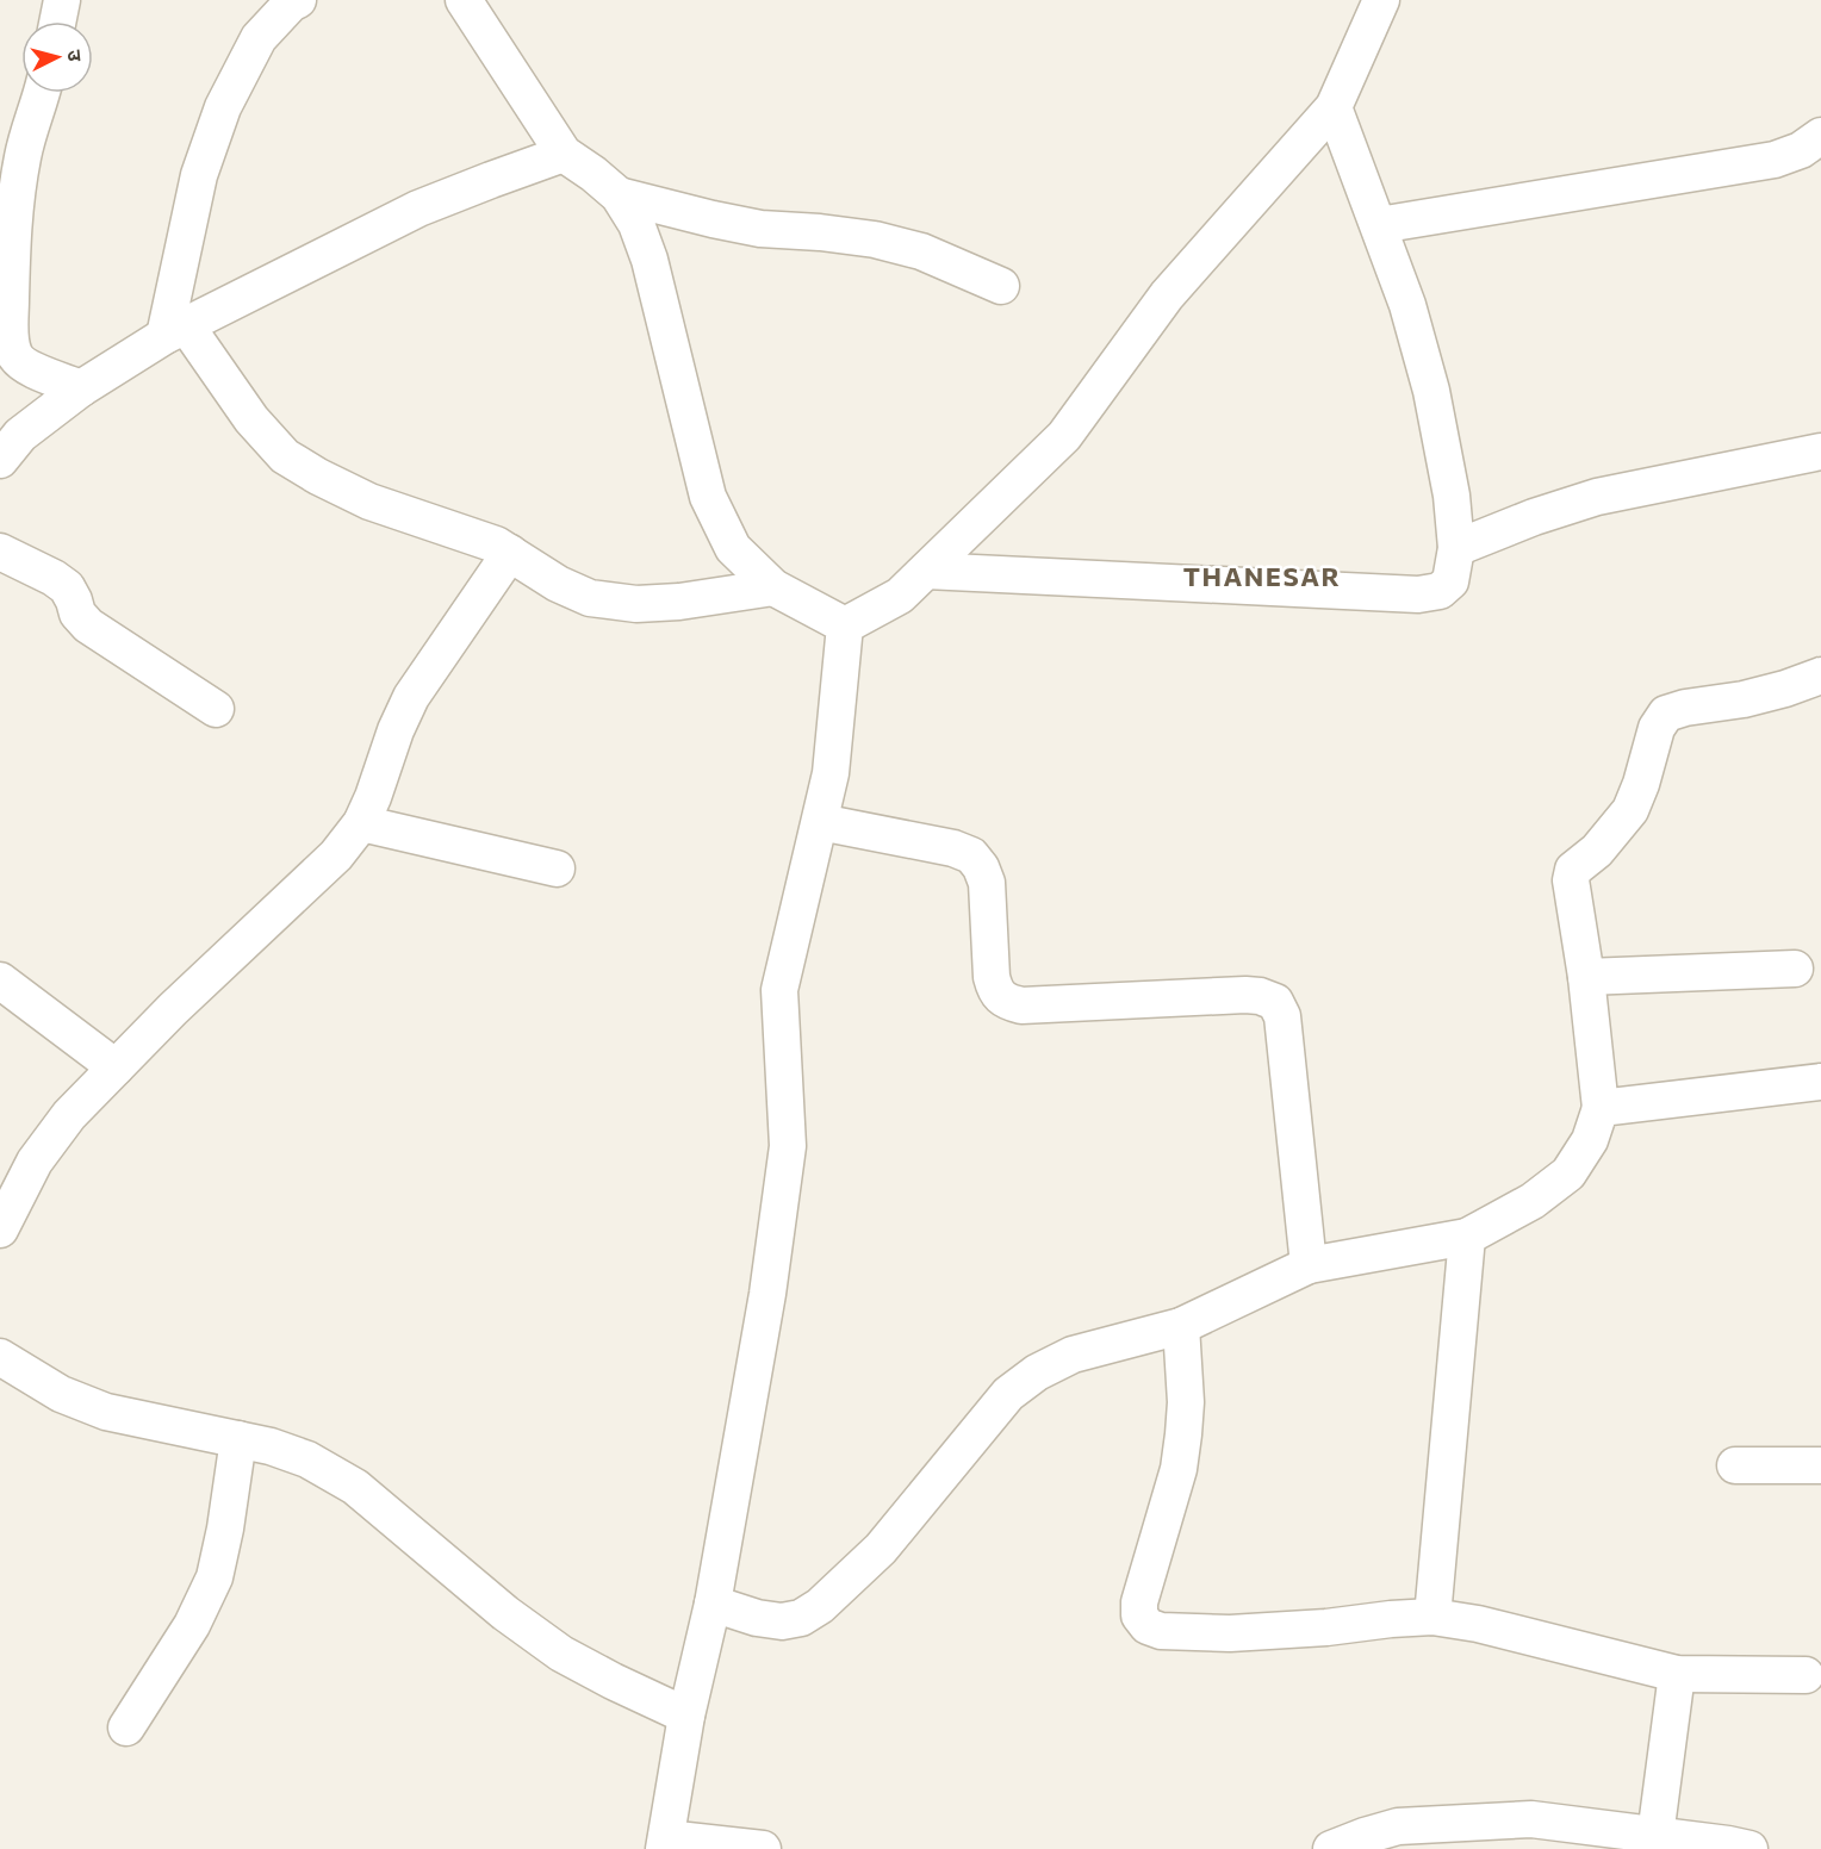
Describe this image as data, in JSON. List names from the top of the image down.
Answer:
{
  "districts": ["THANESAR"],
  "north": "right"
}
